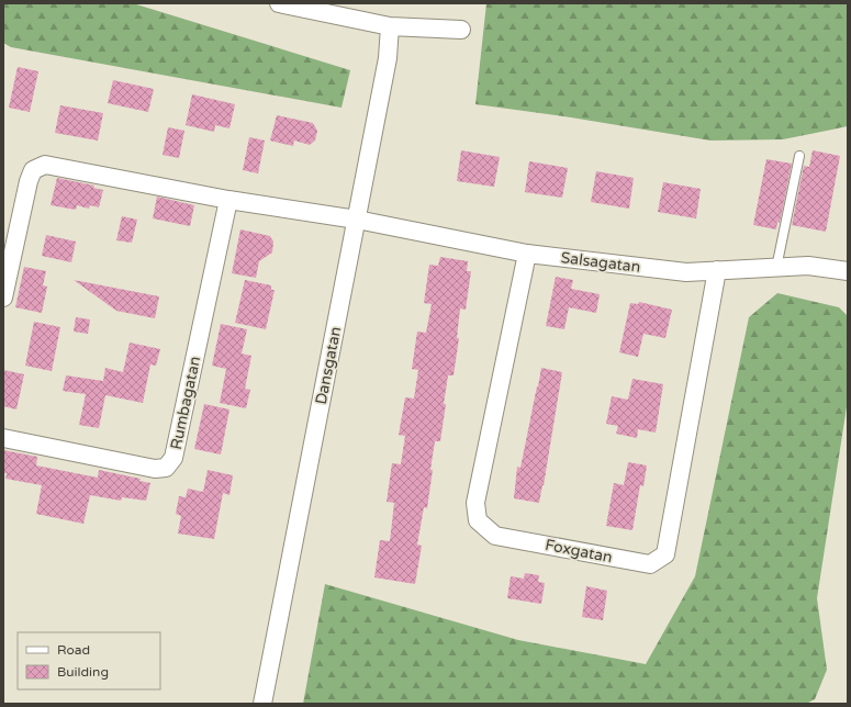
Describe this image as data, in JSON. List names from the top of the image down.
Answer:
{
  "streets": {
    "street": [
      "Salsagatan",
      "Dansgatan",
      "Rumbagatan",
      "Foxgatan"
    ]
  },
  "crossings": [
    ["Salsagatan", "Dansgatan"],
    ["Salsagatan", "Foxgatan"]
  ],
  "legend": ["Road", "Building"]
}
